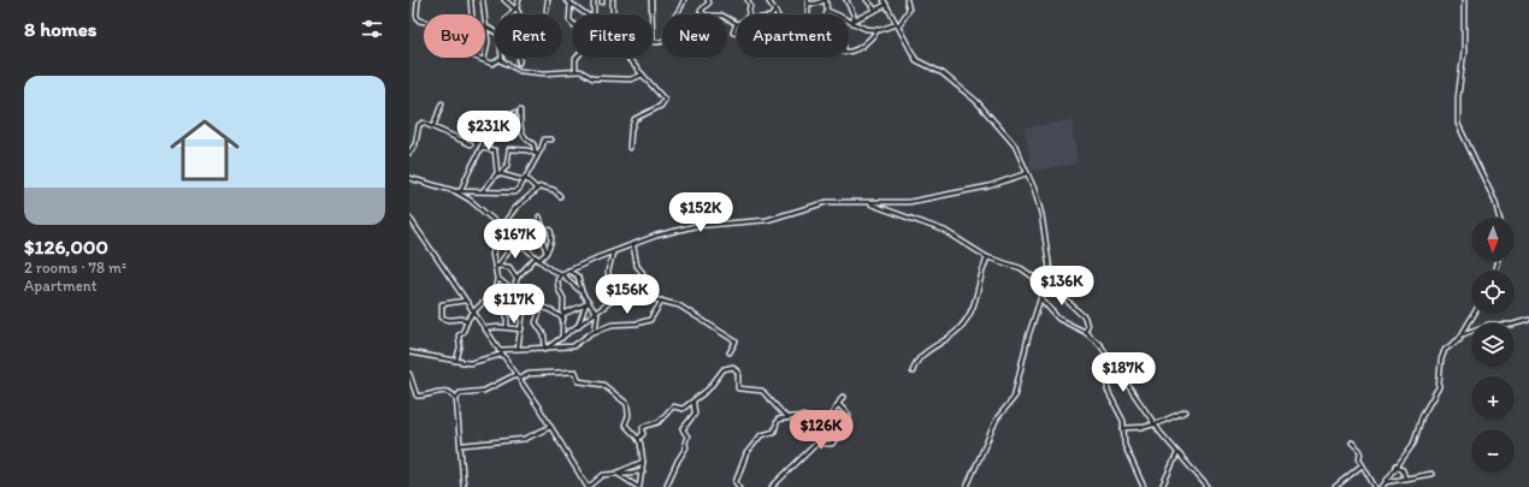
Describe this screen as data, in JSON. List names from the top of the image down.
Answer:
{
  "north": "bottom",
  "page": {
    "heading": "8 homes",
    "chip": [
      "Buy",
      "Rent",
      "Filters",
      "New",
      "Apartment"
    ],
    "list": [
      {
        "name": "$126,000",
        "note": "2 rooms · 78 m² · Apartment"
      }
    ],
    "price": [
      "$231K",
      "$152K",
      "$167K",
      "$136K",
      "$156K",
      "$117K",
      "$187K",
      "$126K"
    ],
    "map_buttons": ["+", "−"]
  }
}
